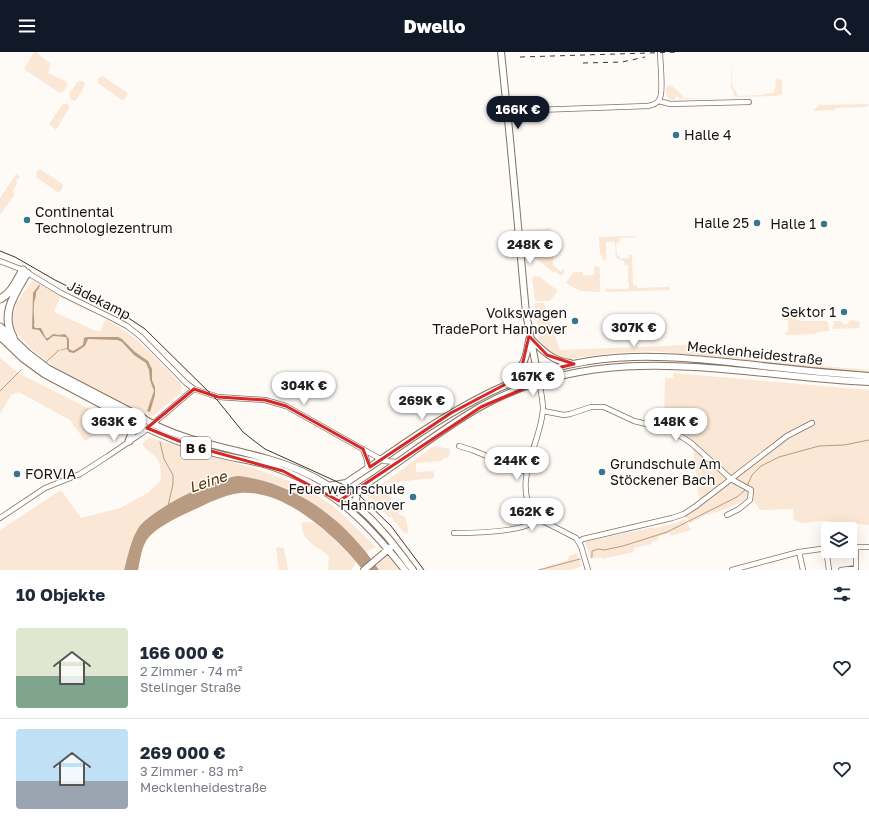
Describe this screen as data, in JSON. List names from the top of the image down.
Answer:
{
  "streets": {
    "highway": ["B 6"],
    "main road": ["Mecklenheidestraße"],
    "street": ["Jädekamp"]
  },
  "crossings": [
    ["Jädekamp", "Mecklenheidestraße"],
    ["Mecklenheidestraße", "B 6"]
  ],
  "water": ["Leine"],
  "places": [
    "Halle 4",
    "Continental Technologiezentrum",
    "Halle 25",
    "Halle 1",
    "Sektor 1",
    "Volkswagen TradePort Hannover",
    "Grundschule Am Stöckener Bach",
    "FORVIA",
    "Feuerwehrschule Hannover"
  ],
  "page": {
    "header": "Dwello",
    "price": [
      "166K €",
      "248K €",
      "307K €",
      "167K €",
      "304K €",
      "269K €",
      "363K €",
      "148K €",
      "244K €",
      "162K €"
    ],
    "heading": "10 Objekte",
    "list": [
      {
        "name": "166 000 €",
        "note": "2 Zimmer · 74 m² · Stelinger Straße"
      },
      {
        "name": "269 000 €",
        "note": "3 Zimmer · 83 m² · Mecklenheidestraße"
      }
    ]
  }
}
